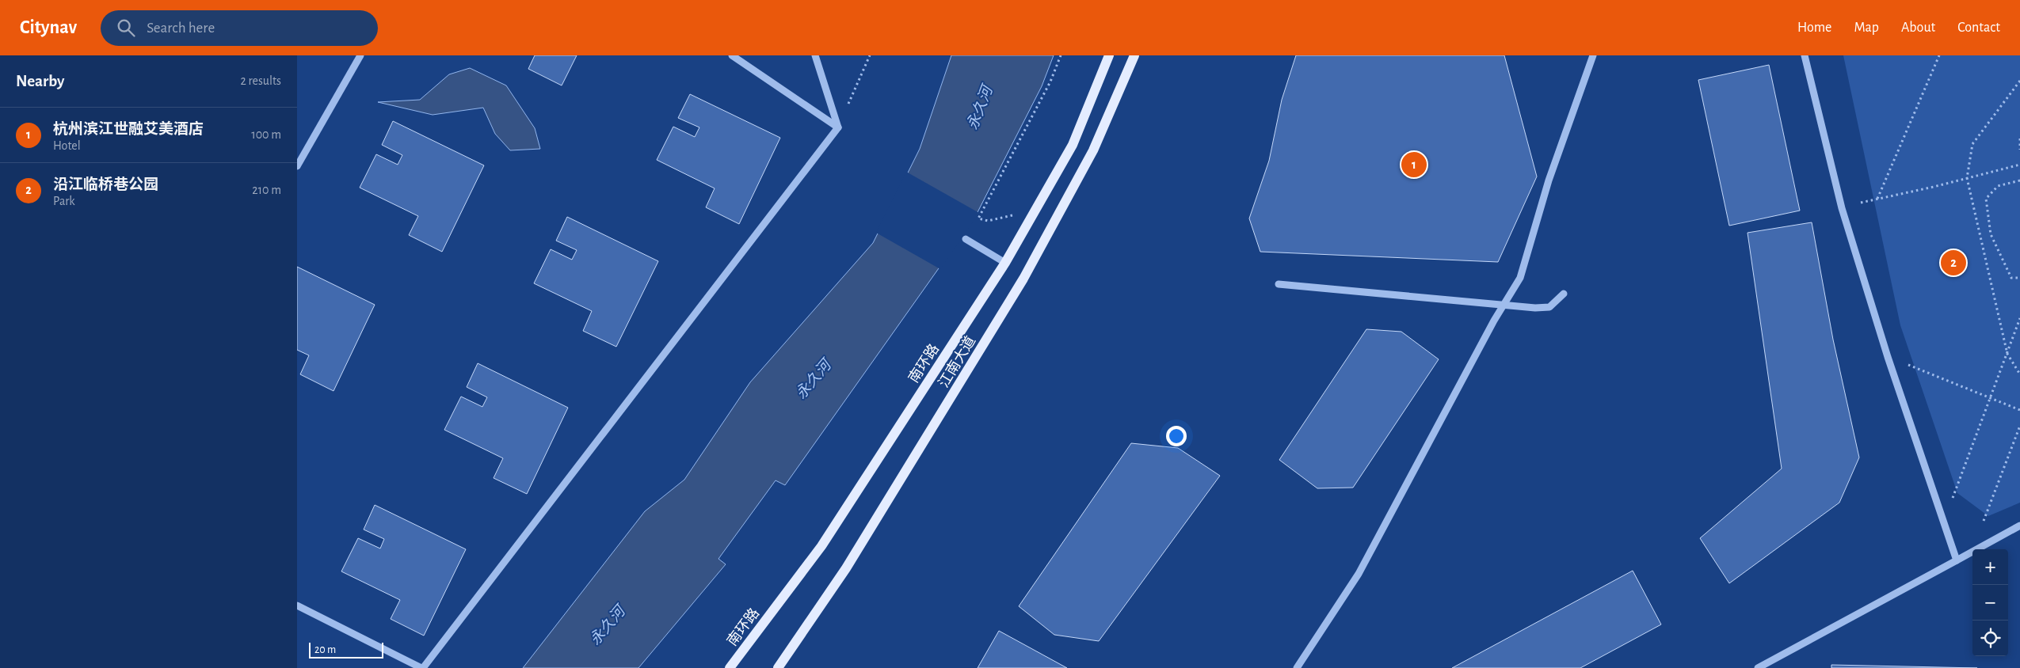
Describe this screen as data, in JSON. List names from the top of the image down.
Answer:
{
  "streets": {
    "main road": ["江南大道", "南环路"]
  },
  "water": ["永久河"],
  "scale_bar": "20 m",
  "page": {
    "header": "Citynav",
    "search": "Search here",
    "nav": [
      "Home",
      "Map",
      "About",
      "Contact"
    ],
    "heading": ["Nearby", "2 results"],
    "list": [
      {
        "mark": "1",
        "name": "杭州滨江世融艾美酒店",
        "note": "Hotel",
        "value": "100 m"
      },
      {
        "mark": "2",
        "name": "沿江临桥巷公园",
        "note": "Park",
        "value": "210 m"
      }
    ],
    "pins": ["1", "2"],
    "map_buttons": ["+", "−"],
    "scale": "20 m"
  }
}
